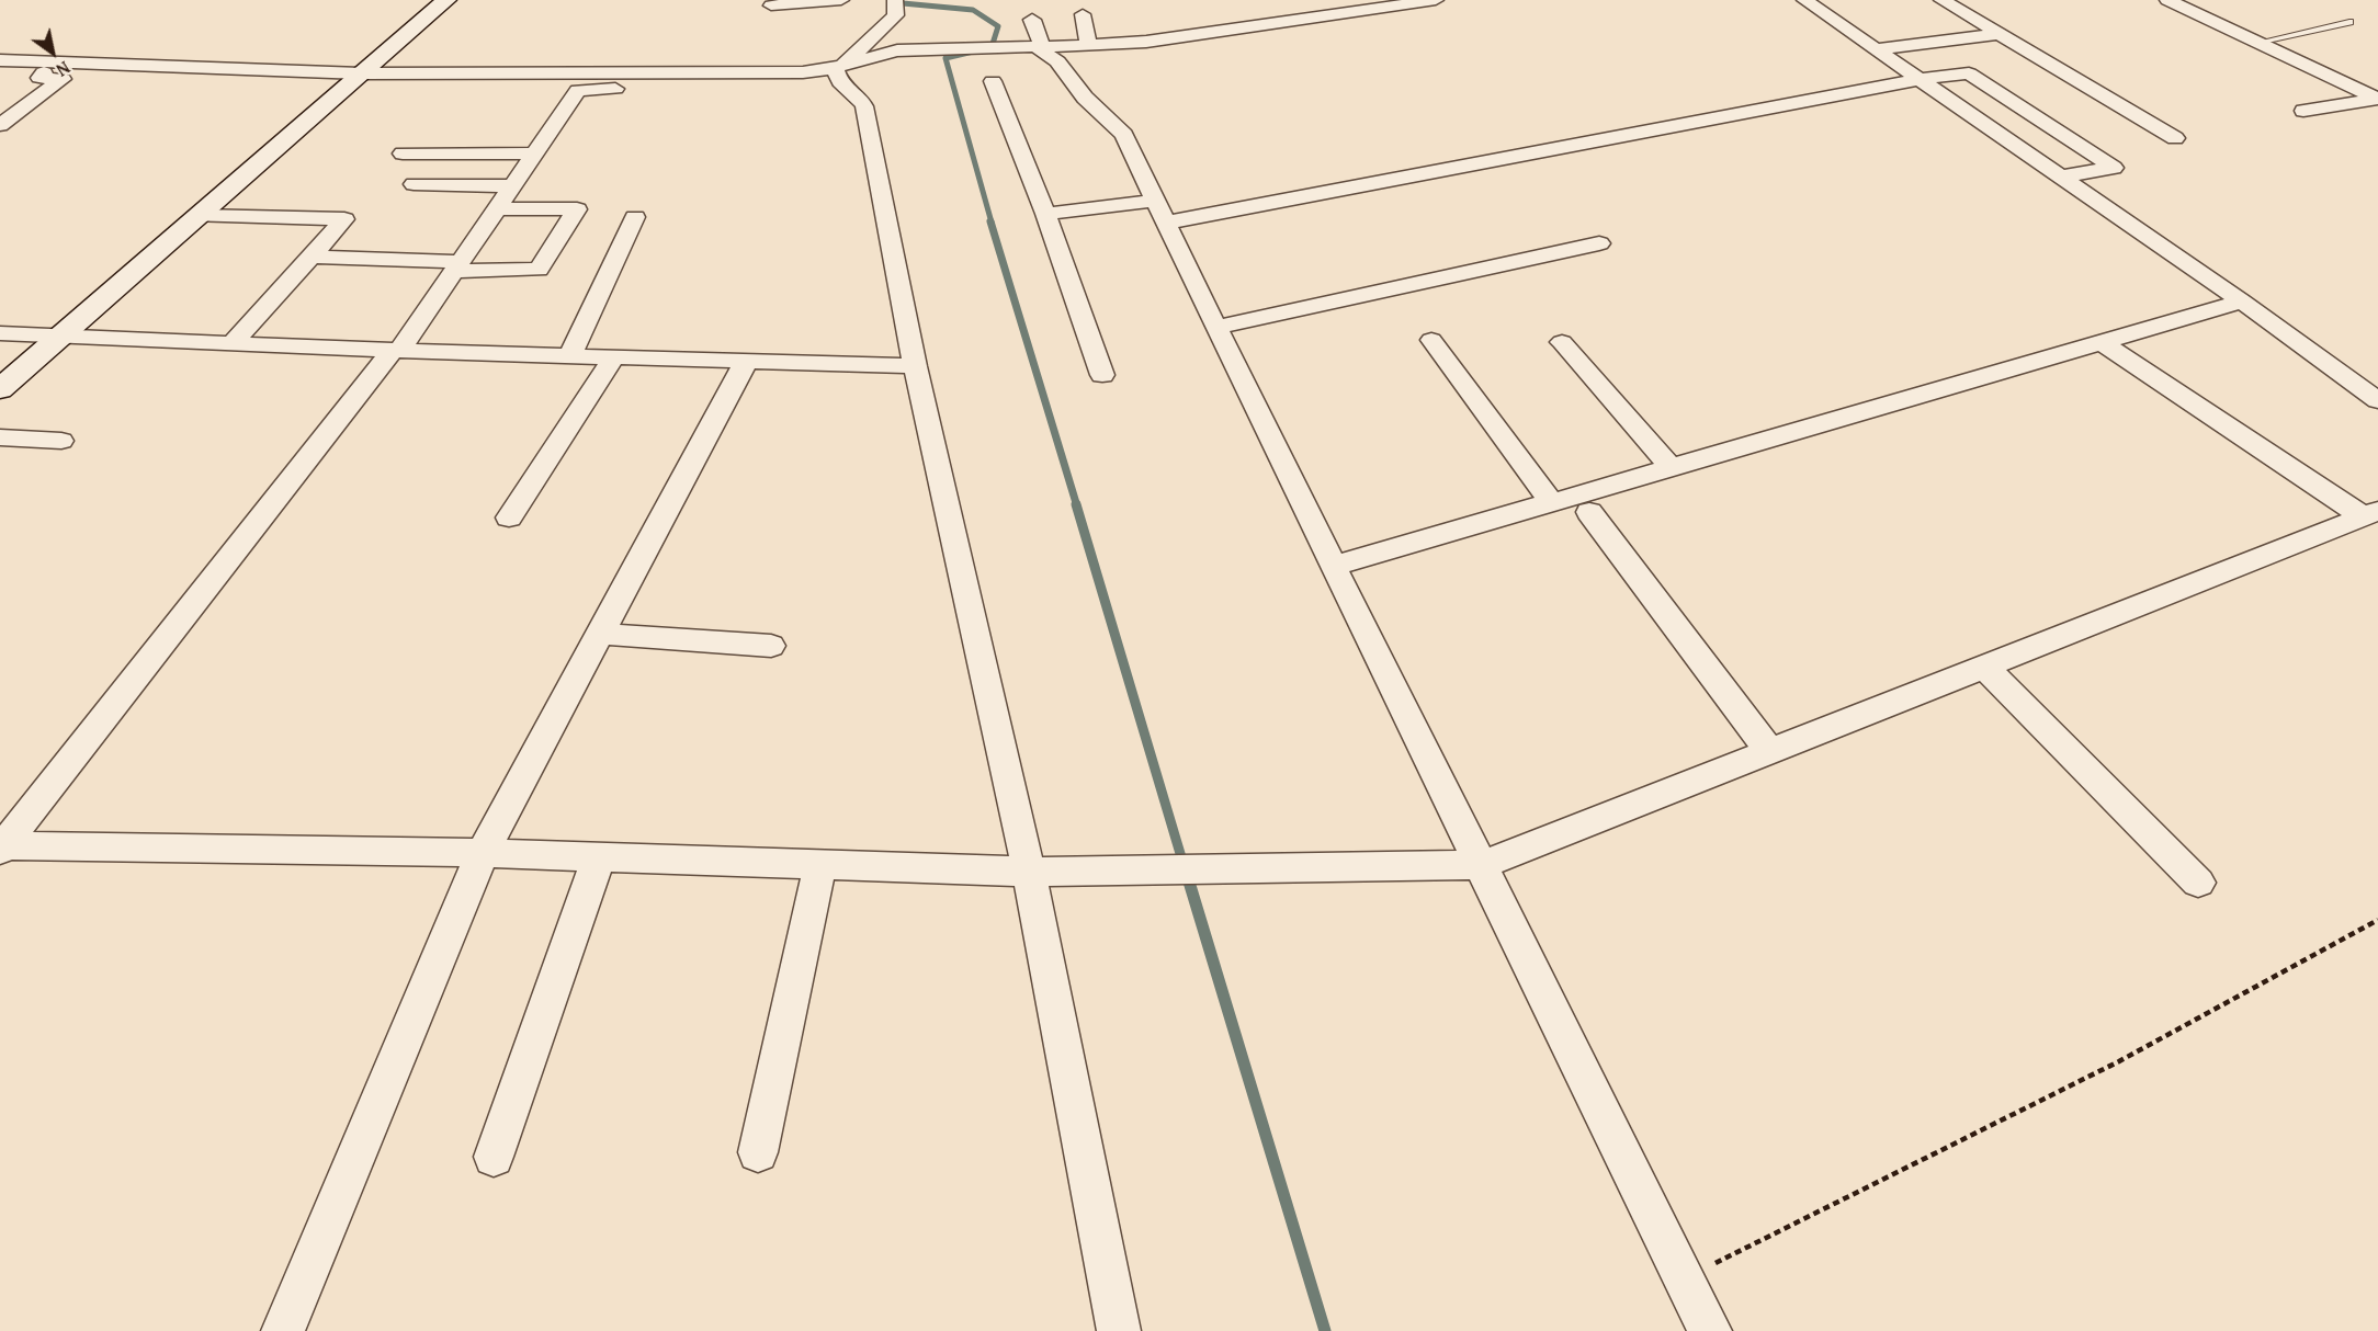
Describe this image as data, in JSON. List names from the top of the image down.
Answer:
{
  "north": "bottom right"
}
